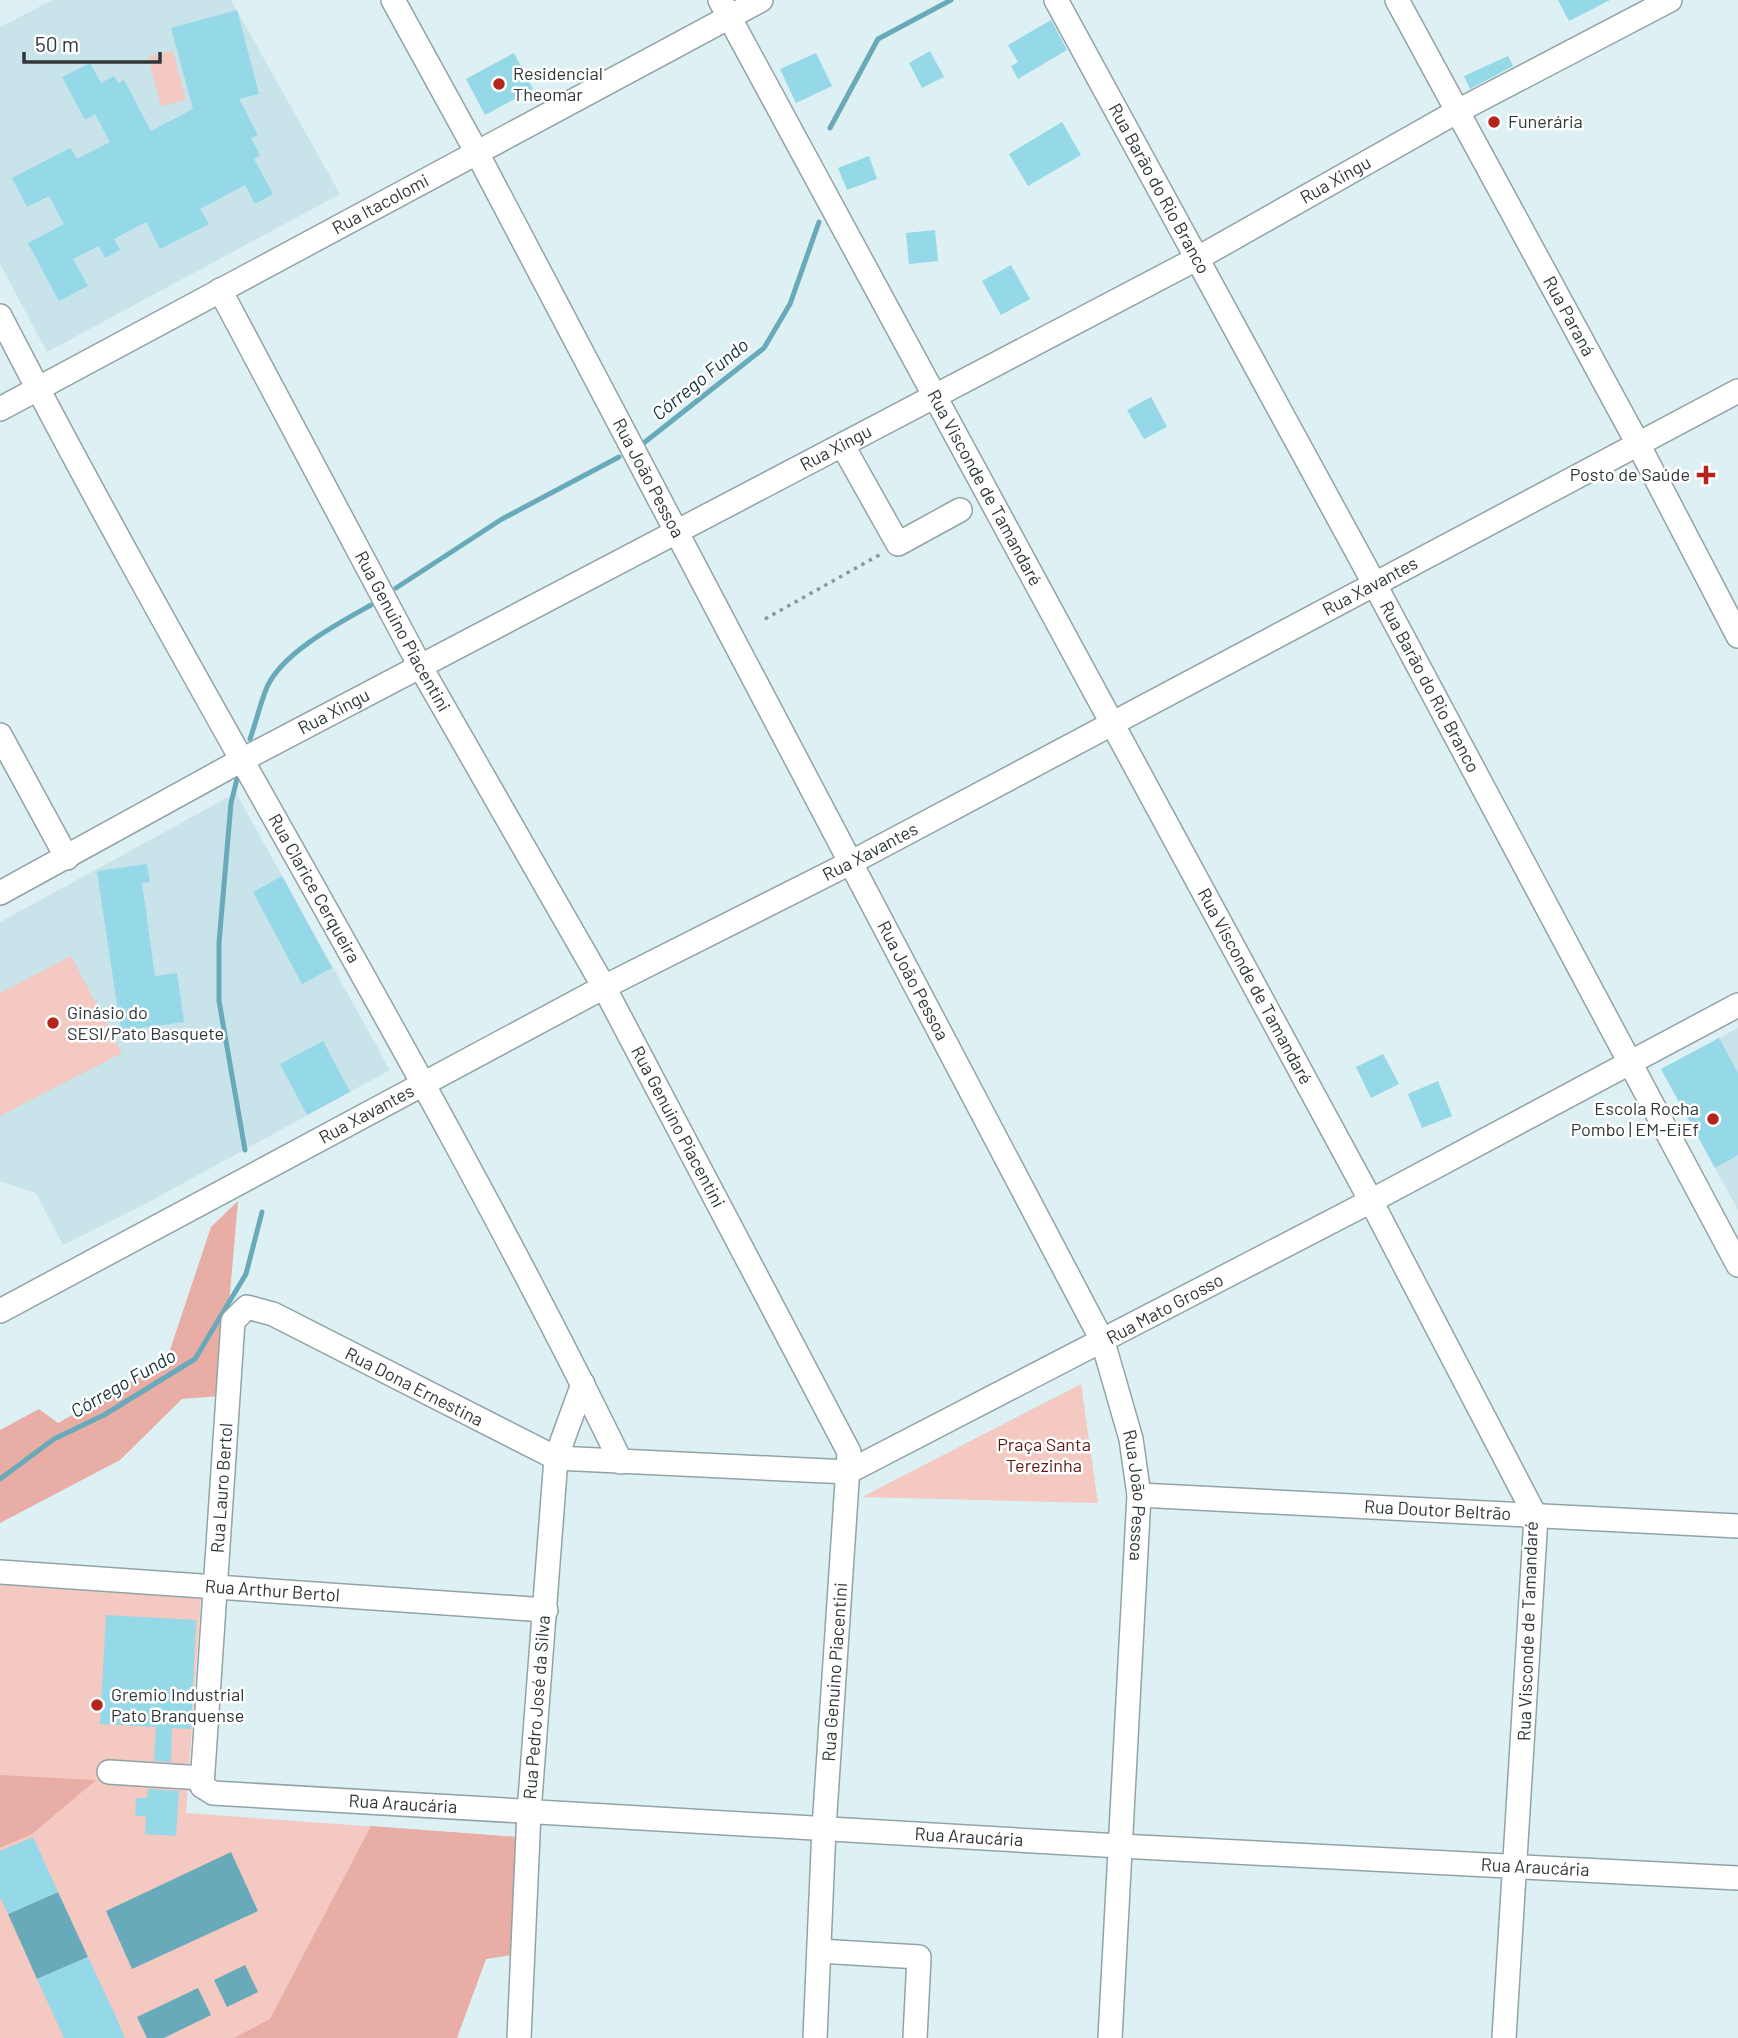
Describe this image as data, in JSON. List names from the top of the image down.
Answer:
{
  "streets": {
    "street": [
      "Rua Xingu",
      "Rua Barão do Rio Branco",
      "Rua Itacolomi",
      "Rua Paraná",
      "Rua João Pessoa",
      "Rua Visconde de Tamandaré",
      "Rua Xavantes",
      "Rua Genuino Piacentini",
      "Rua Clarice Cerqueira",
      "Rua Mato Grosso",
      "Rua Dona Ernestina",
      "Rua Lauro Bertol",
      "Rua Doutor Beltrão",
      "Rua Arthur Bertol",
      "Rua Pedro José da Silva",
      "Rua Araucária"
    ]
  },
  "crossings": [
    ["Rua Xingu", "Rua Barão do Rio Branco"],
    ["Rua Xingu", "Rua Paraná"],
    ["Rua Xingu", "Rua João Pessoa"],
    ["Rua Xingu", "Rua Visconde de Tamandaré"],
    ["Rua Xingu", "Rua Genuino Piacentini"],
    ["Rua Xingu", "Rua Clarice Cerqueira"],
    ["Rua Barão do Rio Branco", "Rua Xavantes"],
    ["Rua Barão do Rio Branco", "Rua Mato Grosso"],
    ["Rua Itacolomi", "Rua João Pessoa"],
    ["Rua Itacolomi", "Rua Visconde de Tamandaré"],
    ["Rua Itacolomi", "Rua Genuino Piacentini"],
    ["Rua Itacolomi", "Rua Clarice Cerqueira"],
    ["Rua Paraná", "Rua Xavantes"],
    ["Rua João Pessoa", "Rua Xavantes"],
    ["Rua João Pessoa", "Rua Mato Grosso"],
    ["Rua João Pessoa", "Rua Doutor Beltrão"],
    ["Rua João Pessoa", "Rua Araucária"],
    ["Rua Visconde de Tamandaré", "Rua Xavantes"],
    ["Rua Visconde de Tamandaré", "Rua Mato Grosso"],
    ["Rua Visconde de Tamandaré", "Rua Doutor Beltrão"],
    ["Rua Visconde de Tamandaré", "Rua Araucária"],
    ["Rua Xavantes", "Rua Genuino Piacentini"],
    ["Rua Xavantes", "Rua Clarice Cerqueira"],
    ["Rua Genuino Piacentini", "Rua Mato Grosso"],
    ["Rua Genuino Piacentini", "Rua Araucária"],
    ["Rua Clarice Cerqueira", "Rua Mato Grosso"],
    ["Rua Clarice Cerqueira", "Rua Pedro José da Silva"],
    ["Rua Mato Grosso", "Rua Dona Ernestina"],
    ["Rua Mato Grosso", "Rua Pedro José da Silva"],
    ["Rua Dona Ernestina", "Rua Lauro Bertol"],
    ["Rua Dona Ernestina", "Rua Pedro José da Silva"],
    ["Rua Lauro Bertol", "Rua Arthur Bertol"],
    ["Rua Lauro Bertol", "Rua Araucária"],
    ["Rua Arthur Bertol", "Rua Pedro José da Silva"],
    ["Rua Pedro José da Silva", "Rua Araucária"]
  ],
  "water": ["Córrego Fundo"],
  "parks": ["Praça Santa Terezinha"],
  "places": {
    "other": [
      "Residencial Theomar",
      "Funerária",
      "Ginásio do SESI/Pato Basquete",
      "Escola Rocha Pombo | EM-EiEf",
      "Gremio Industrial Pato Branquense"
    ],
    "health": ["Posto de Saúde"]
  },
  "scale_bar": "50 m"
}
